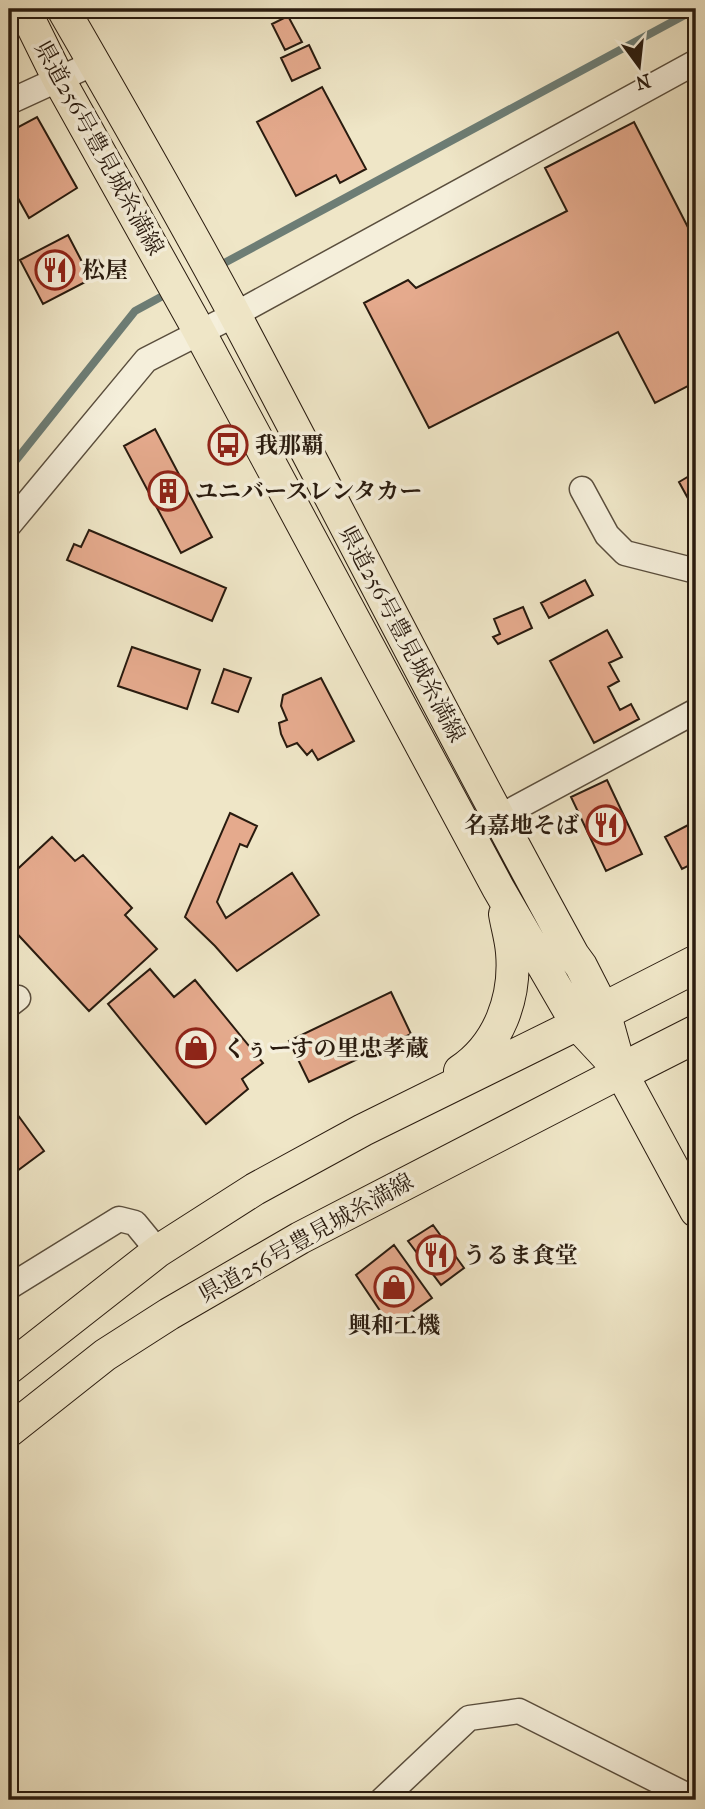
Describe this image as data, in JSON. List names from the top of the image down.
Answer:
{
  "streets": {
    "main road": ["県道256号豊見城糸満線"]
  },
  "places": {
    "restaurant": ["松屋", "名嘉地そば", "うるま食堂"],
    "bus stop": ["我那覇"],
    "building": ["ユニバースレンタカー"],
    "shop": ["くぅーすの里忠孝蔵", "興和工機"]
  },
  "north": "bottom"
}
